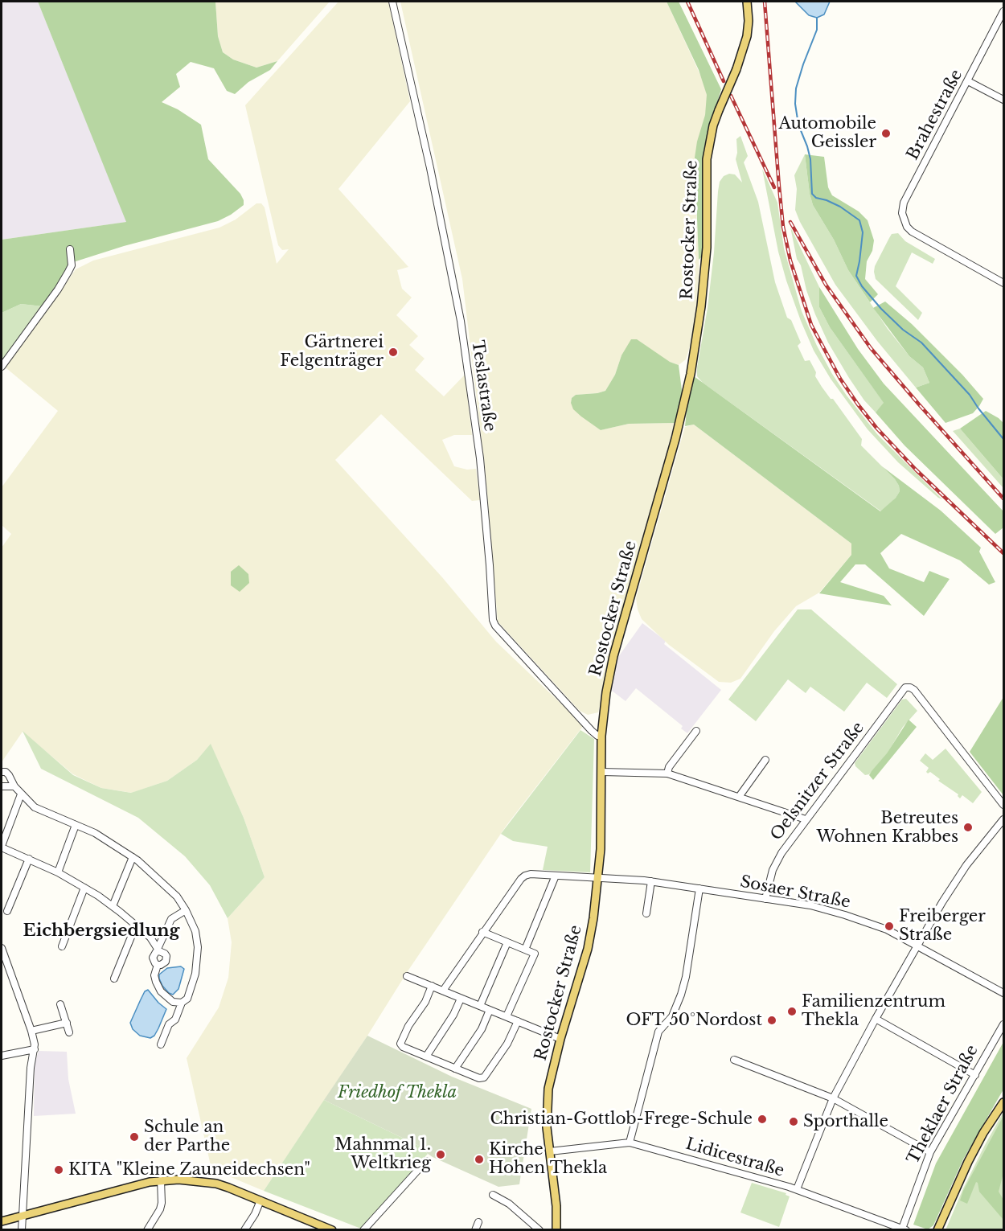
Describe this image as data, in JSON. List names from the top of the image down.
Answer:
{
  "streets": {
    "main road": ["Rostocker Straße"],
    "street": [
      "Brahestraße",
      "Teslastraße",
      "Oelsnitzer Straße",
      "Sosaer Straße",
      "Theklaer Straße",
      "Lidicestraße"
    ]
  },
  "crossings": [
    ["Rostocker Straße", "Teslastraße"],
    ["Rostocker Straße", "Sosaer Straße"],
    ["Rostocker Straße", "Lidicestraße"],
    ["Oelsnitzer Straße", "Sosaer Straße"],
    ["Theklaer Straße", "Lidicestraße"]
  ],
  "districts": ["Eichbergsiedlung"],
  "parks": ["Friedhof Thekla"],
  "places": [
    "Automobile Geissler",
    "Gärtnerei Felgenträger",
    "Betreutes Wohnen Krabbes",
    "Freiberger Straße",
    "Familienzentrum Thekla",
    "OFT 50°Nordost",
    "Christian-Gottlob-Frege-Schule",
    "Sporthalle",
    "Schule an der Parthe",
    "Mahnmal 1. Weltkrieg",
    "Kirche Hohen Thekla",
    "KITA \"Kleine Zauneidechsen\""
  ]
}
